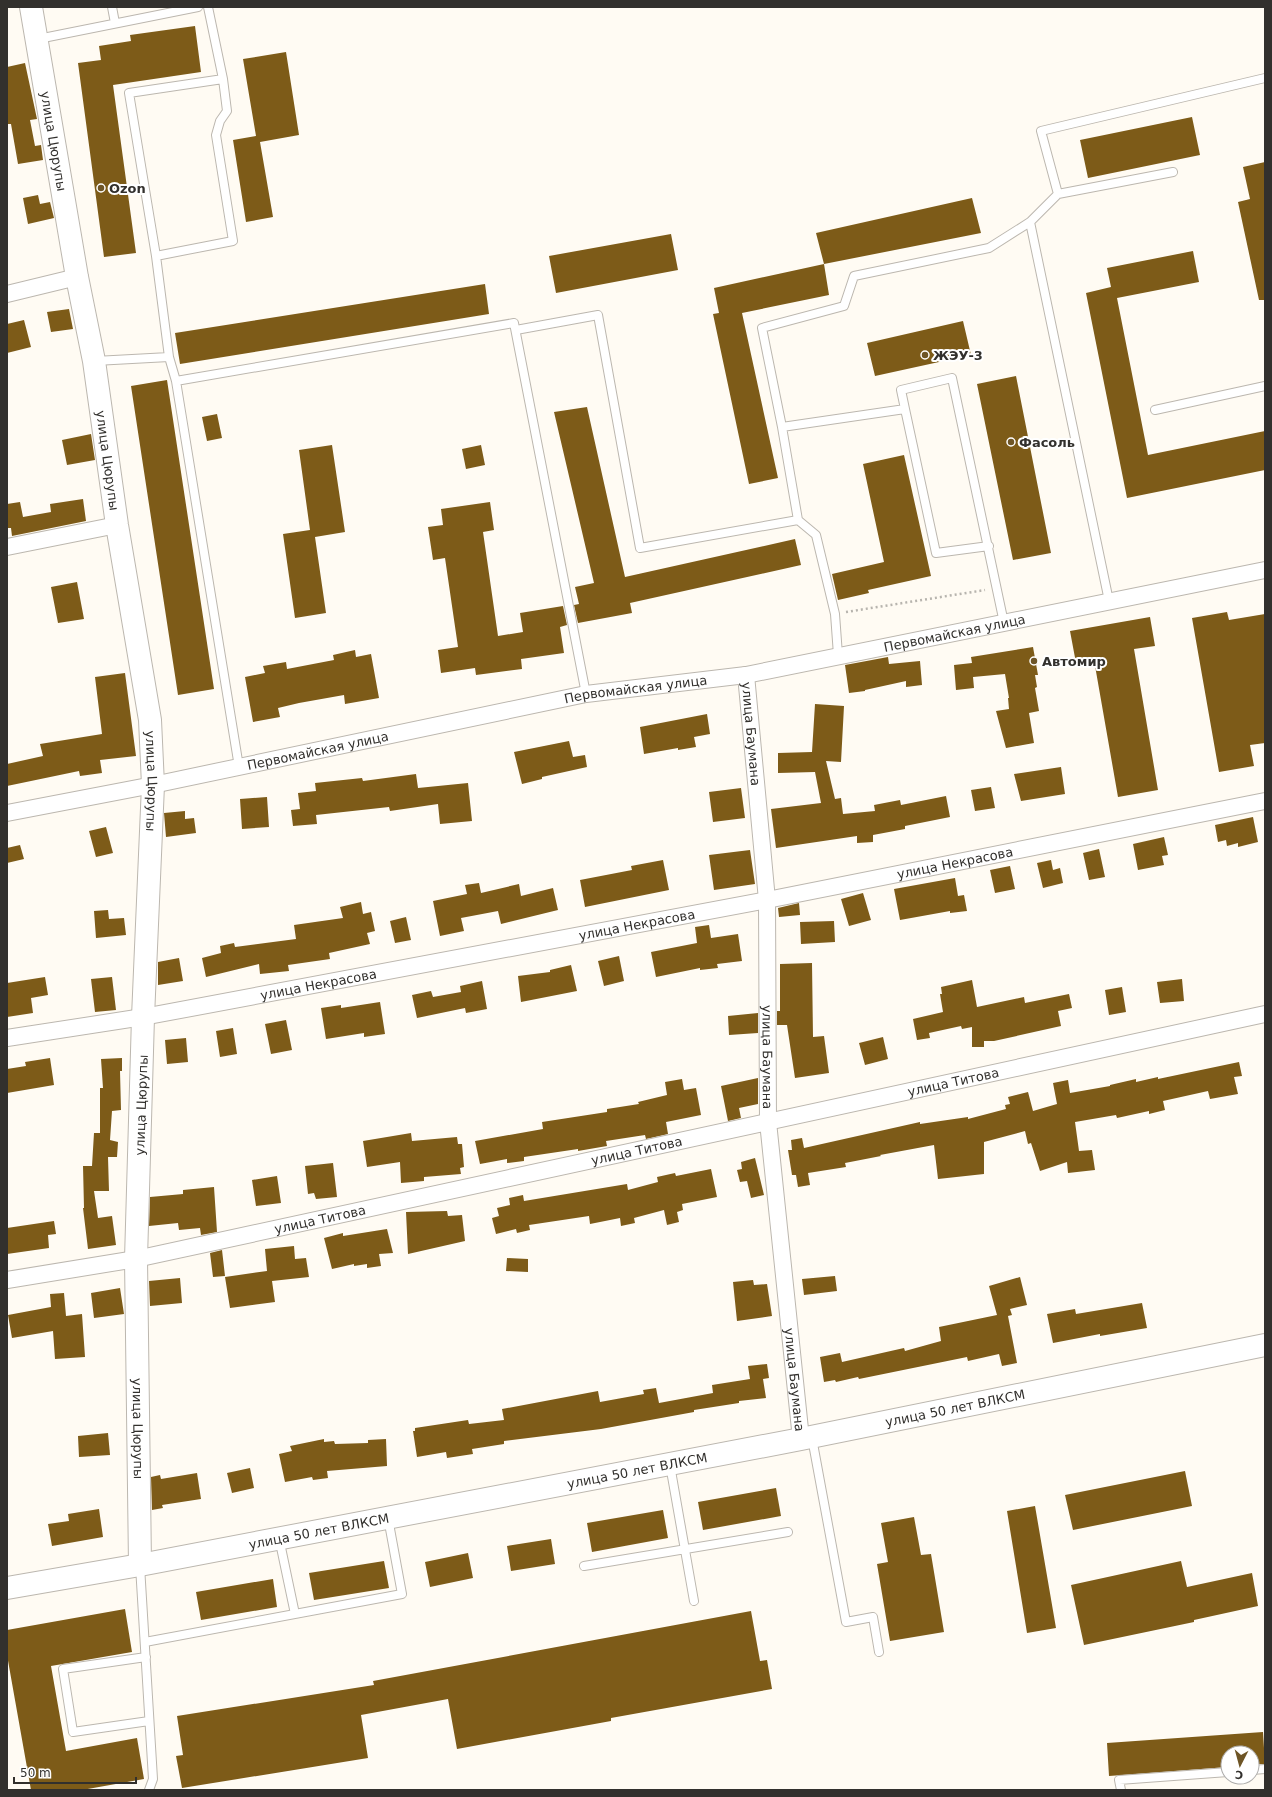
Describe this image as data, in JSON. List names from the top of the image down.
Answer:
{
  "streets": {
    "street": [
      "улица Цюрупы",
      "Первомайская улица",
      "улица Баумана",
      "улица Некрасова",
      "улица Титова",
      "улица 50 лет ВЛКСМ"
    ]
  },
  "crossings": [
    ["улица Цюрупы", "Первомайская улица"],
    ["улица Цюрупы", "улица Некрасова"],
    ["улица Цюрупы", "улица Титова"],
    ["улица Цюрупы", "улица 50 лет ВЛКСМ"],
    ["Первомайская улица", "улица Баумана"],
    ["улица Баумана", "улица Некрасова"],
    ["улица Баумана", "улица Титова"],
    ["улица Баумана", "улица 50 лет ВЛКСМ"]
  ],
  "places": [
    "Ozon",
    "ЖЭУ-3",
    "Фасоль",
    "Автомир"
  ],
  "scale_bar": "50 m",
  "north": "bottom"
}
